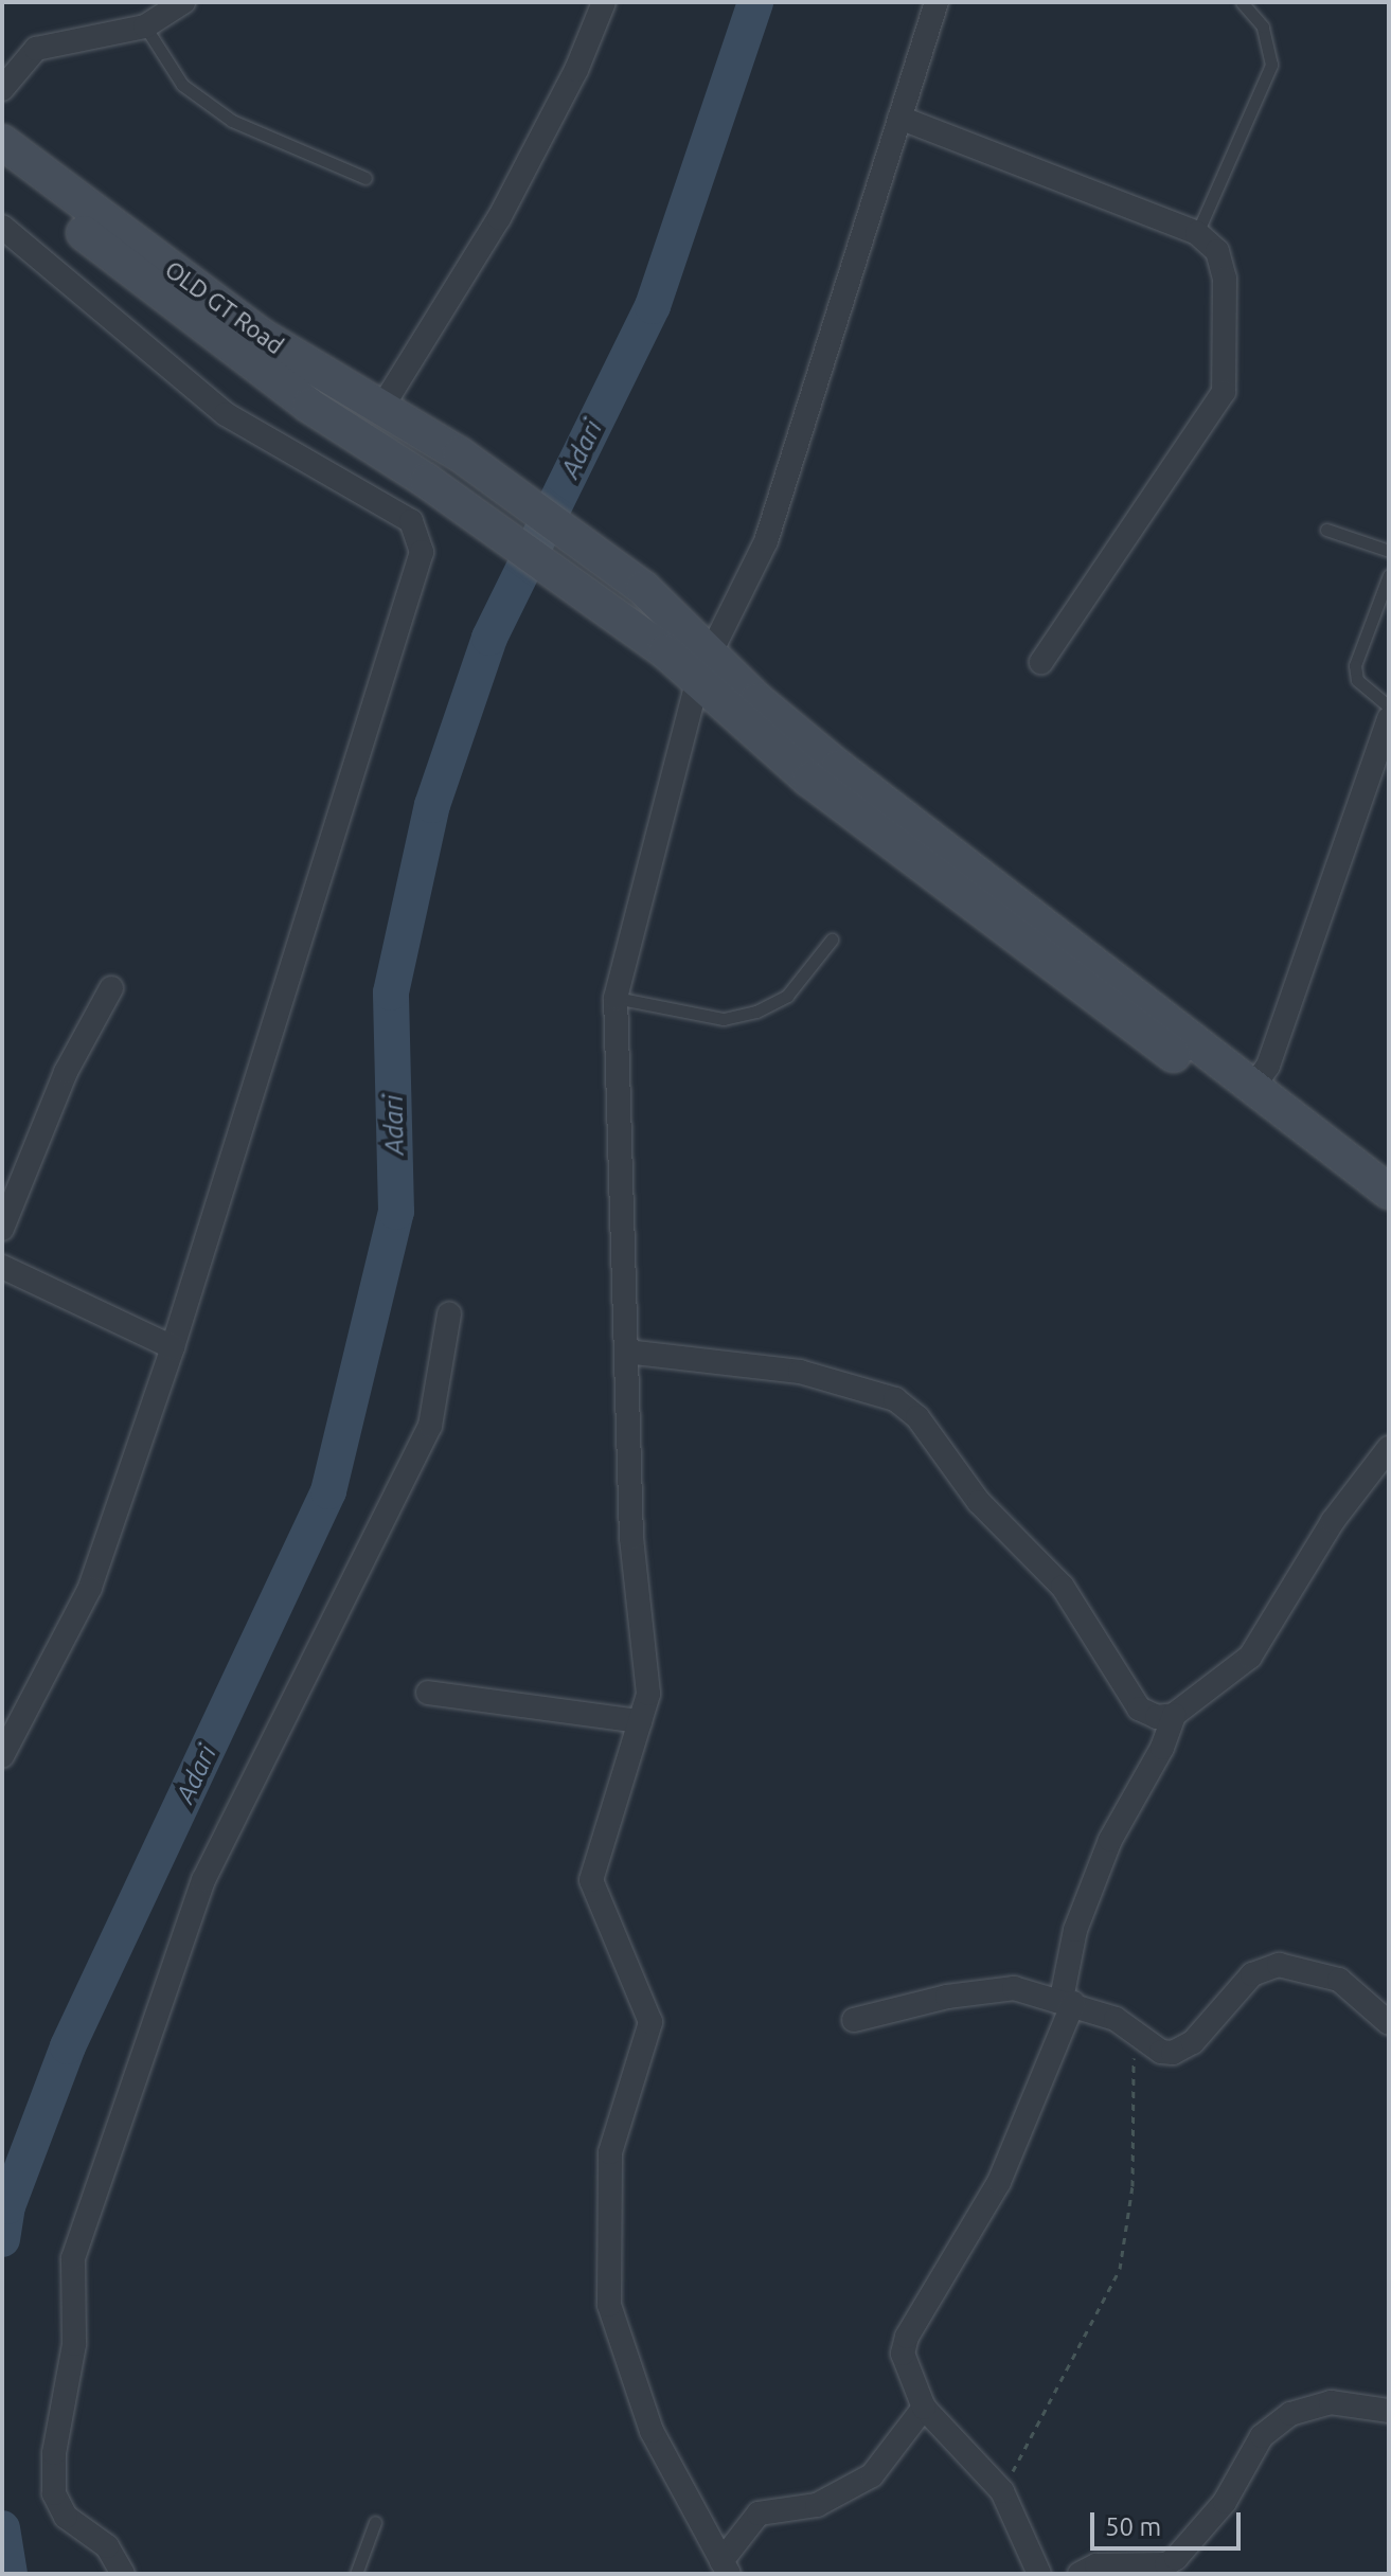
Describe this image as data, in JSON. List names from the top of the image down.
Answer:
{
  "streets": {
    "main road": ["OLD GT Road"]
  },
  "water": ["Adari"],
  "scale_bar": "50 m"
}
